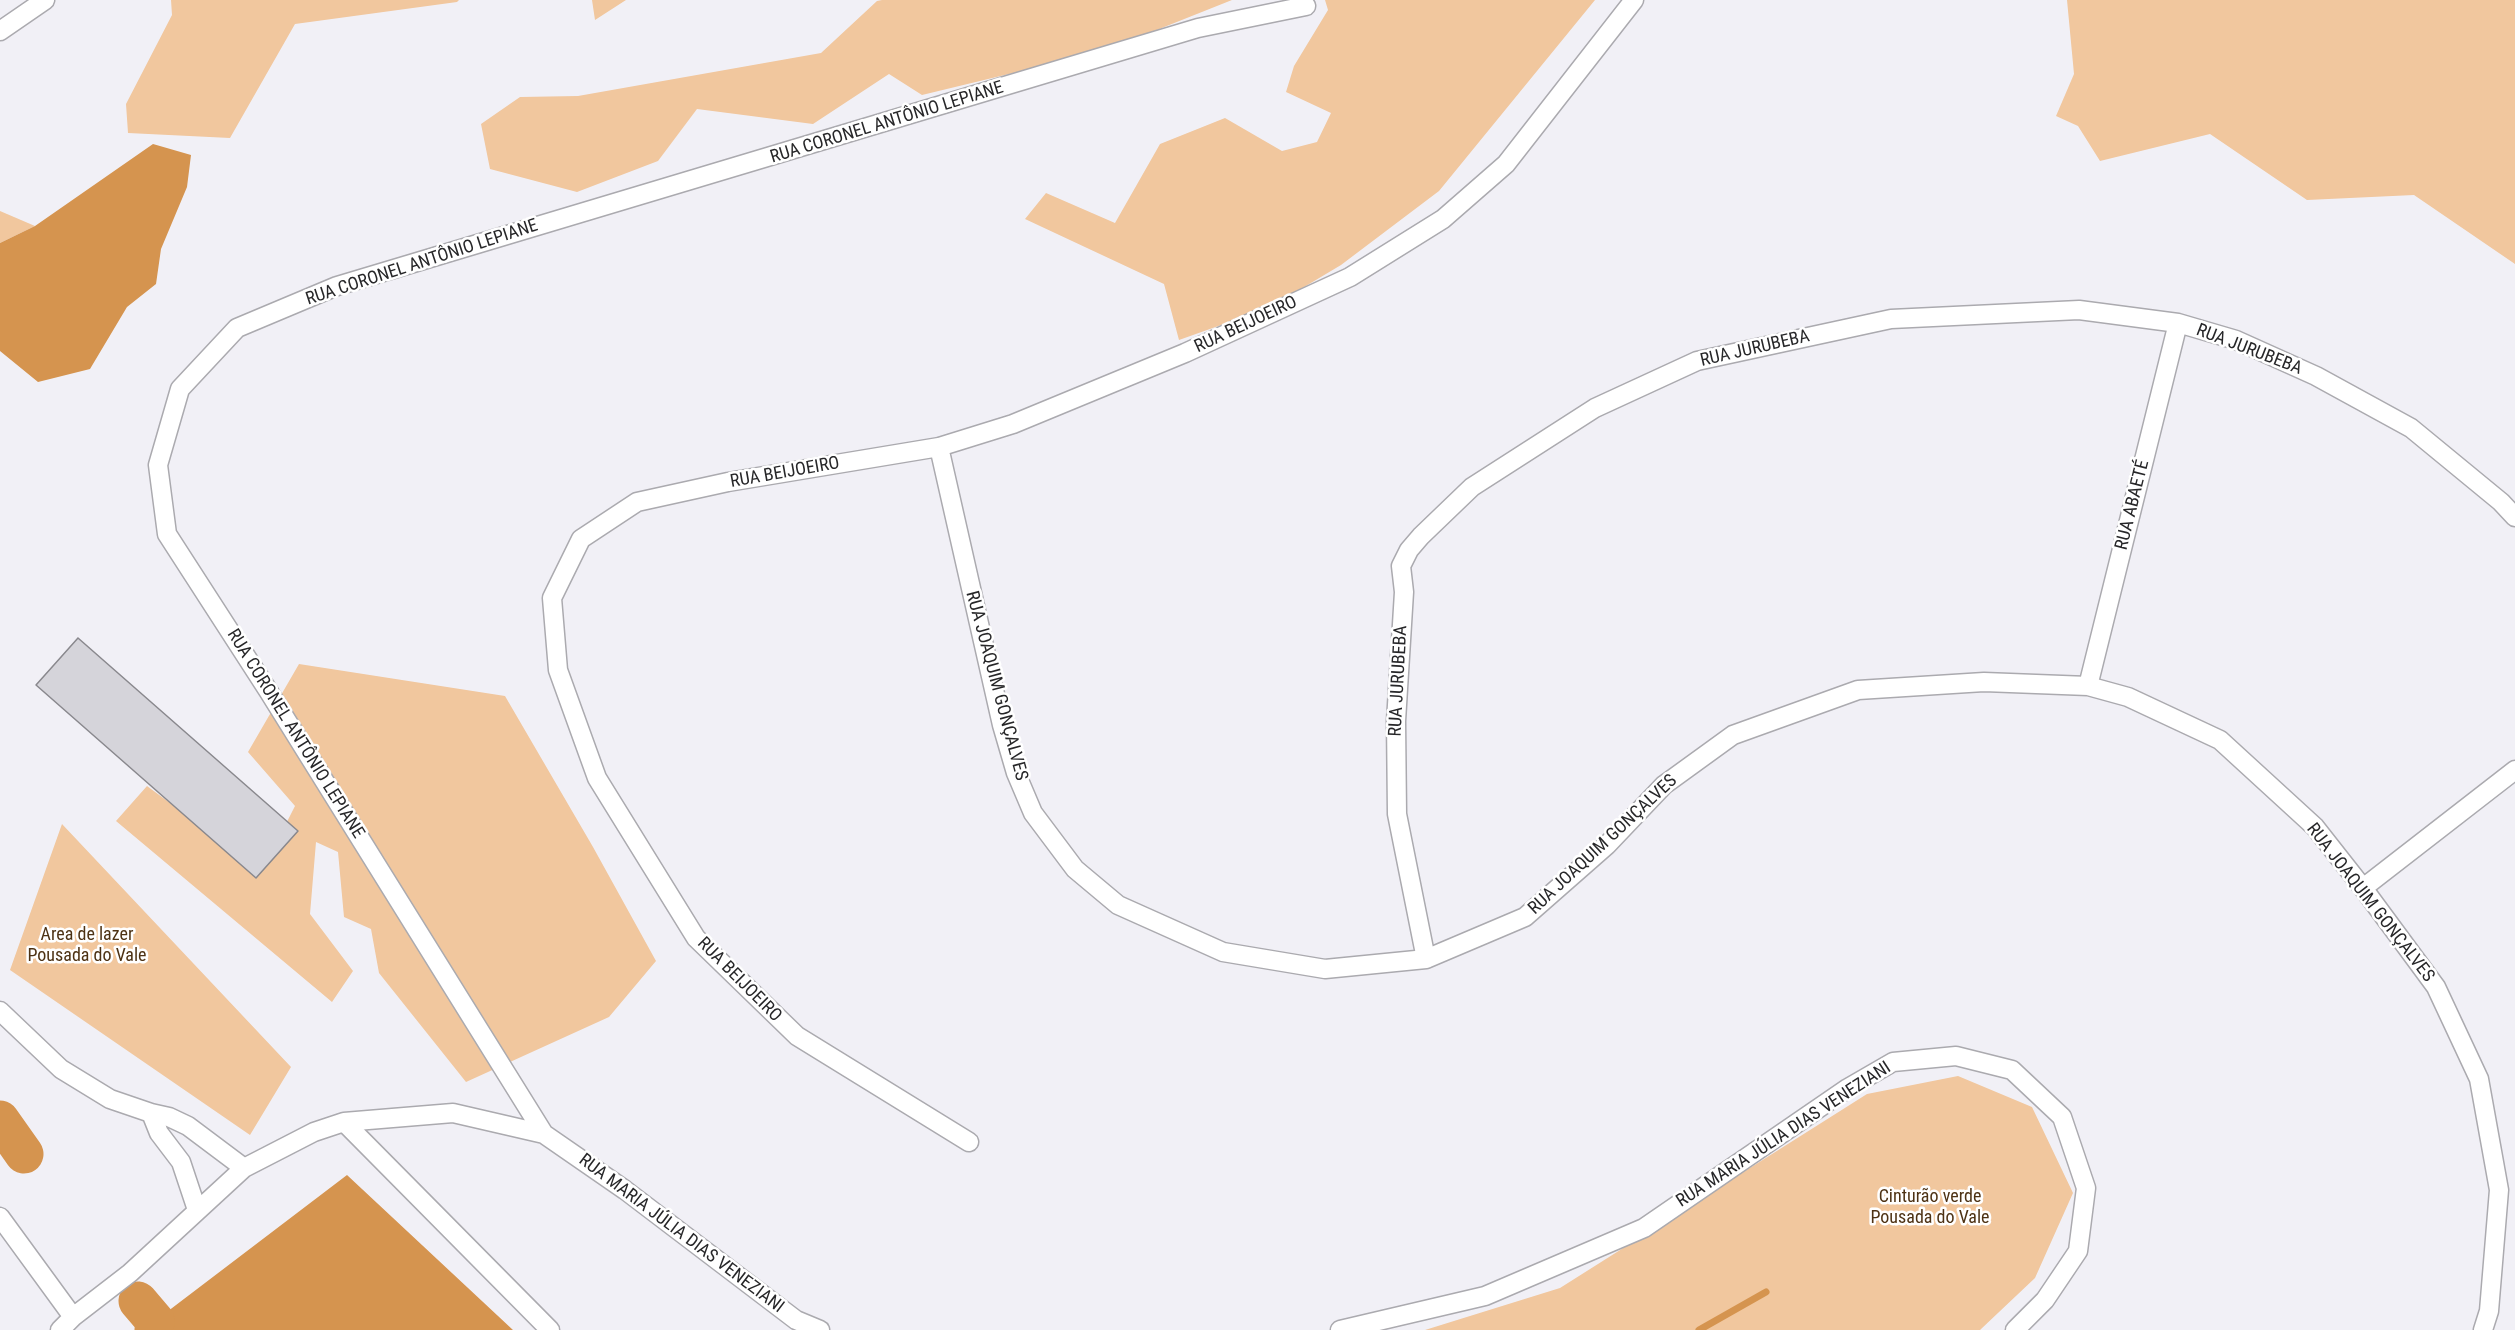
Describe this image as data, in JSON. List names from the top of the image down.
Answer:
{
  "streets": {
    "street": [
      "RUA CORONEL ANTÔNIO LEPIANE",
      "RUA BEIJOEIRO",
      "RUA JURUBEBA",
      "RUA ABAETÉ",
      "RUA JOAQUIM GONÇALVES",
      "RUA MARIA JÚLIA DIAS VENEZIANI"
    ]
  },
  "crossings": [
    ["RUA CORONEL ANTÔNIO LEPIANE", "RUA MARIA JÚLIA DIAS VENEZIANI"],
    ["RUA BEIJOEIRO", "RUA JOAQUIM GONÇALVES"],
    ["RUA JURUBEBA", "RUA ABAETÉ"],
    ["RUA JURUBEBA", "RUA JOAQUIM GONÇALVES"],
    ["RUA ABAETÉ", "RUA JOAQUIM GONÇALVES"]
  ],
  "parks": ["Area de lazer Pousada do Vale", "Cinturão verde Pousada do Vale"]
}
